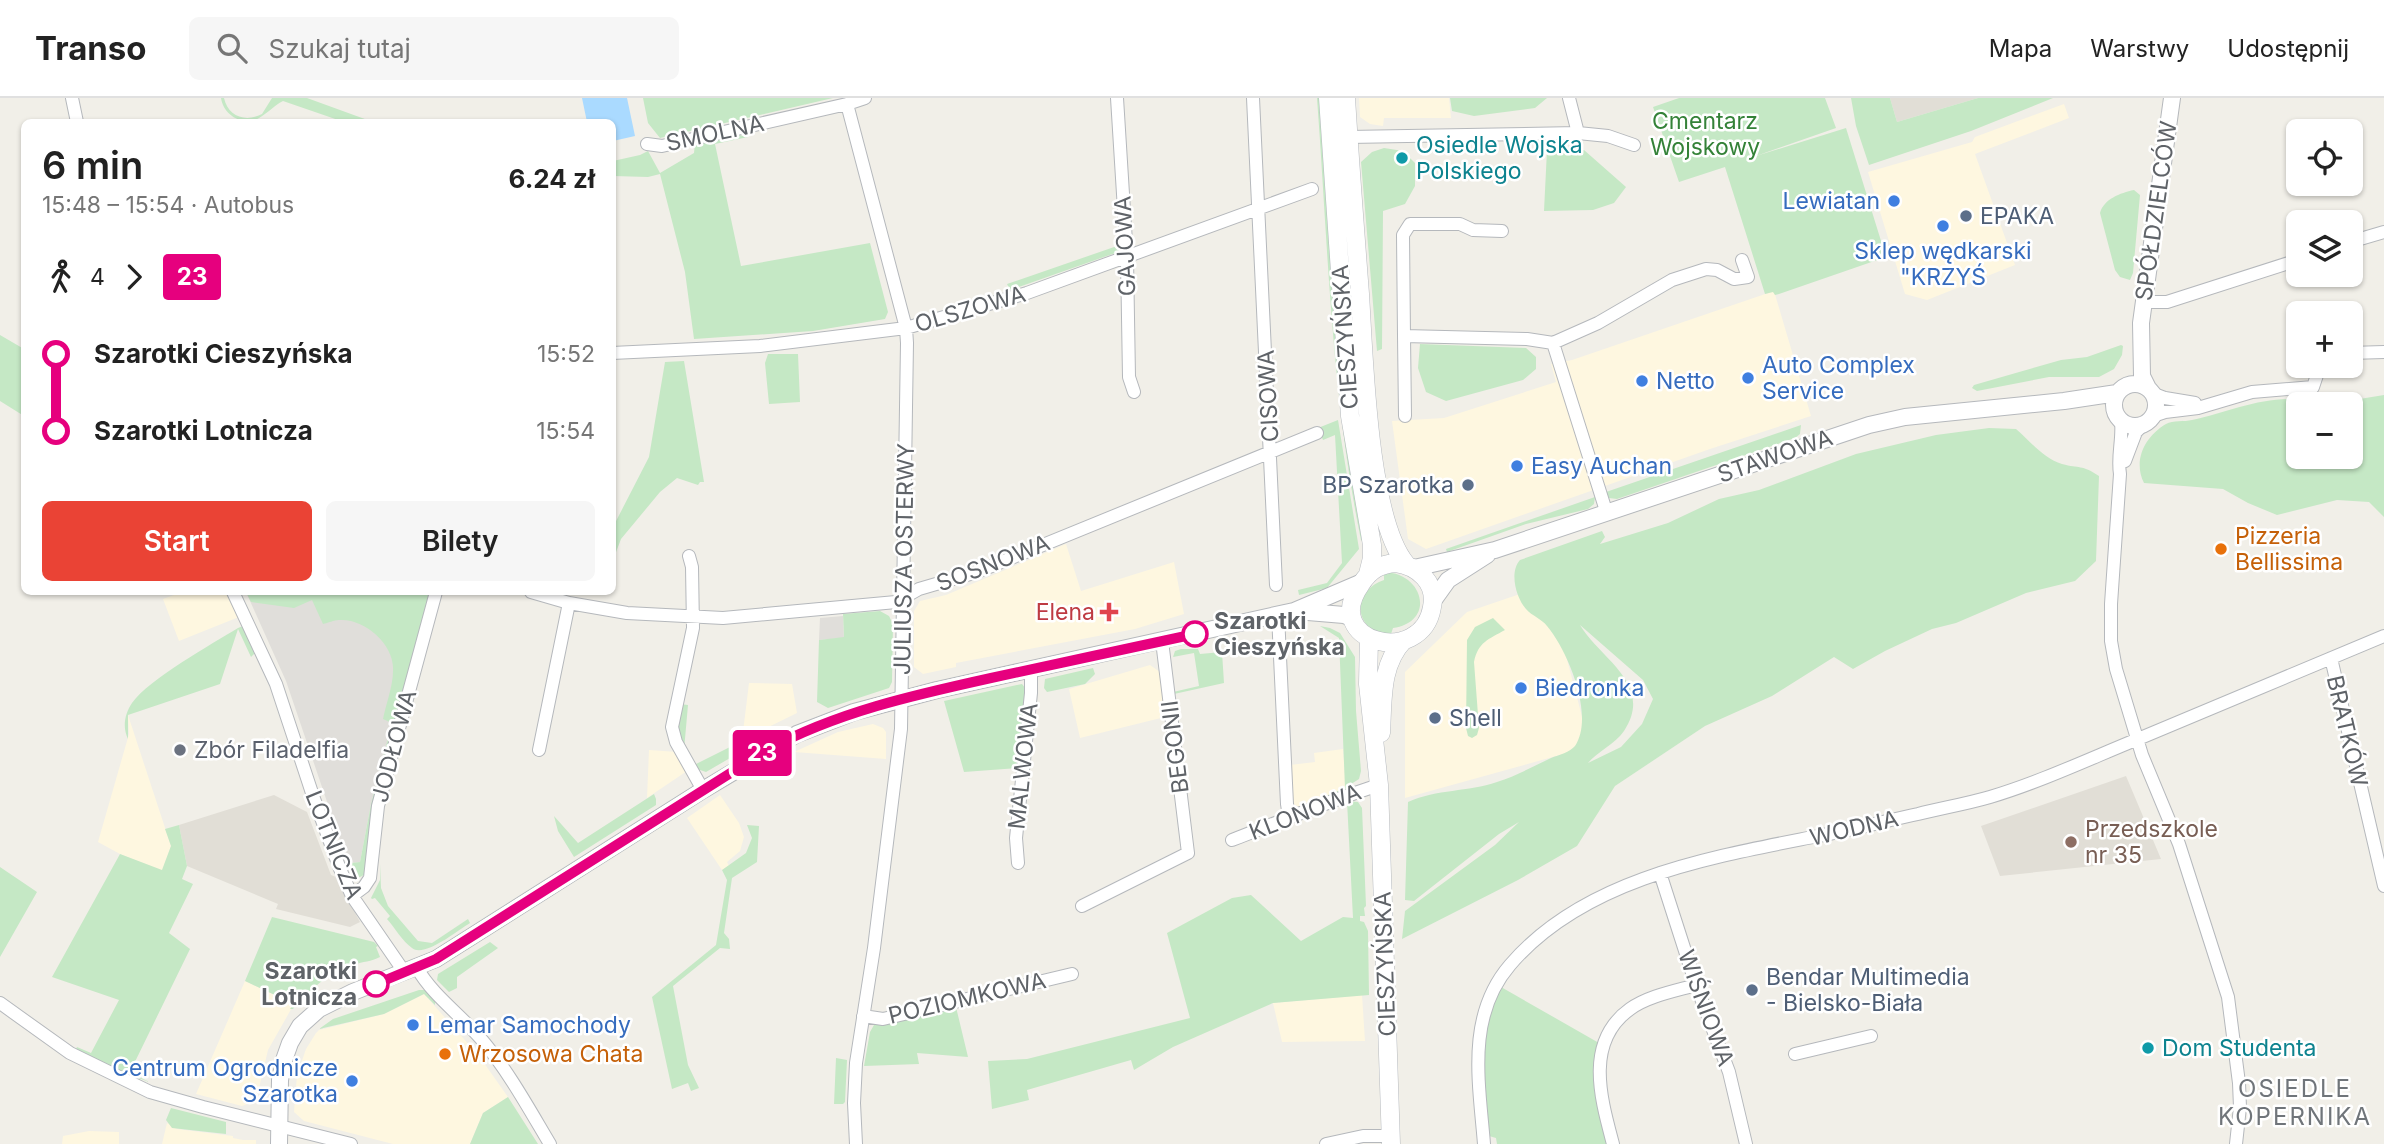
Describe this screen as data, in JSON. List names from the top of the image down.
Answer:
{
  "streets": {
    "main road": ["CIESZYŃSKA"],
    "street": [
      "SMOLNA",
      "SPÓŁDZIELCÓW",
      "GAJOWA",
      "OLSZOWA",
      "CISOWA",
      "STAWOWA",
      "JULIUSZA OSTERWY",
      "SOSNOWA",
      "BRATKÓW",
      "JODŁOWA",
      "BEGONII",
      "MALWOWA",
      "KLONOWA",
      "WODNA",
      "LOTNICZA",
      "POZIOMKOWA",
      "WIŚNIOWA"
    ]
  },
  "crossings": [
    ["SMOLNA", "JULIUSZA OSTERWY"],
    ["SPÓŁDZIELCÓW", "STAWOWA"],
    ["GAJOWA", "OLSZOWA"],
    ["OLSZOWA", "CISOWA"],
    ["OLSZOWA", "JULIUSZA OSTERWY"],
    ["CIESZYŃSKA", "STAWOWA"],
    ["CIESZYŃSKA", "KLONOWA"],
    ["CISOWA", "SOSNOWA"],
    ["JULIUSZA OSTERWY", "SOSNOWA"],
    ["JULIUSZA OSTERWY", "POZIOMKOWA"],
    ["BRATKÓW", "WODNA"],
    ["JODŁOWA", "LOTNICZA"],
    ["WODNA", "WIŚNIOWA"]
  ],
  "districts": ["OSIEDLE KOPERNIKA"],
  "parks": ["Cmentarz Wojskowy"],
  "places": {
    "other": [
      "Osiedle Wojska Polskiego",
      "Lewiatan",
      "EPAKA",
      "Sklep wędkarski \"KRZYŚ",
      "Auto Complex Service",
      "Netto",
      "Easy Auchan",
      "BP Szarotka",
      "Pizzeria Bellissima",
      "Szarotki Cieszyńska",
      "Biedronka",
      "Shell",
      "Zbór Filadelfia",
      "Przedszkole nr 35",
      "Szarotki Lotnicza",
      "Bendar Multimedia - Bielsko-Biała",
      "Lemar Samochody",
      "Dom Studenta",
      "Wrzosowa Chata",
      "Centrum Ogrodnicze Szarotka"
    ],
    "health": ["Elena"]
  },
  "lines": ["bus line 23"],
  "page": {
    "header": "Transo",
    "search": "Szukaj tutaj",
    "nav": ["Mapa", "Warstwy", "Udostępnij"],
    "on_map": "23",
    "map_buttons": ["+", "−"],
    "heading": ["6 min", "15:48 – 15:54 · Autobus", "6.24 zł"],
    "legs": ["4", "23"],
    "list": [
      {
        "name": "Szarotki Cieszyńska",
        "value": "15:52"
      },
      {
        "name": "Szarotki Lotnicza",
        "value": "15:54"
      }
    ],
    "buttons": ["Start", "Bilety"]
  }
}
